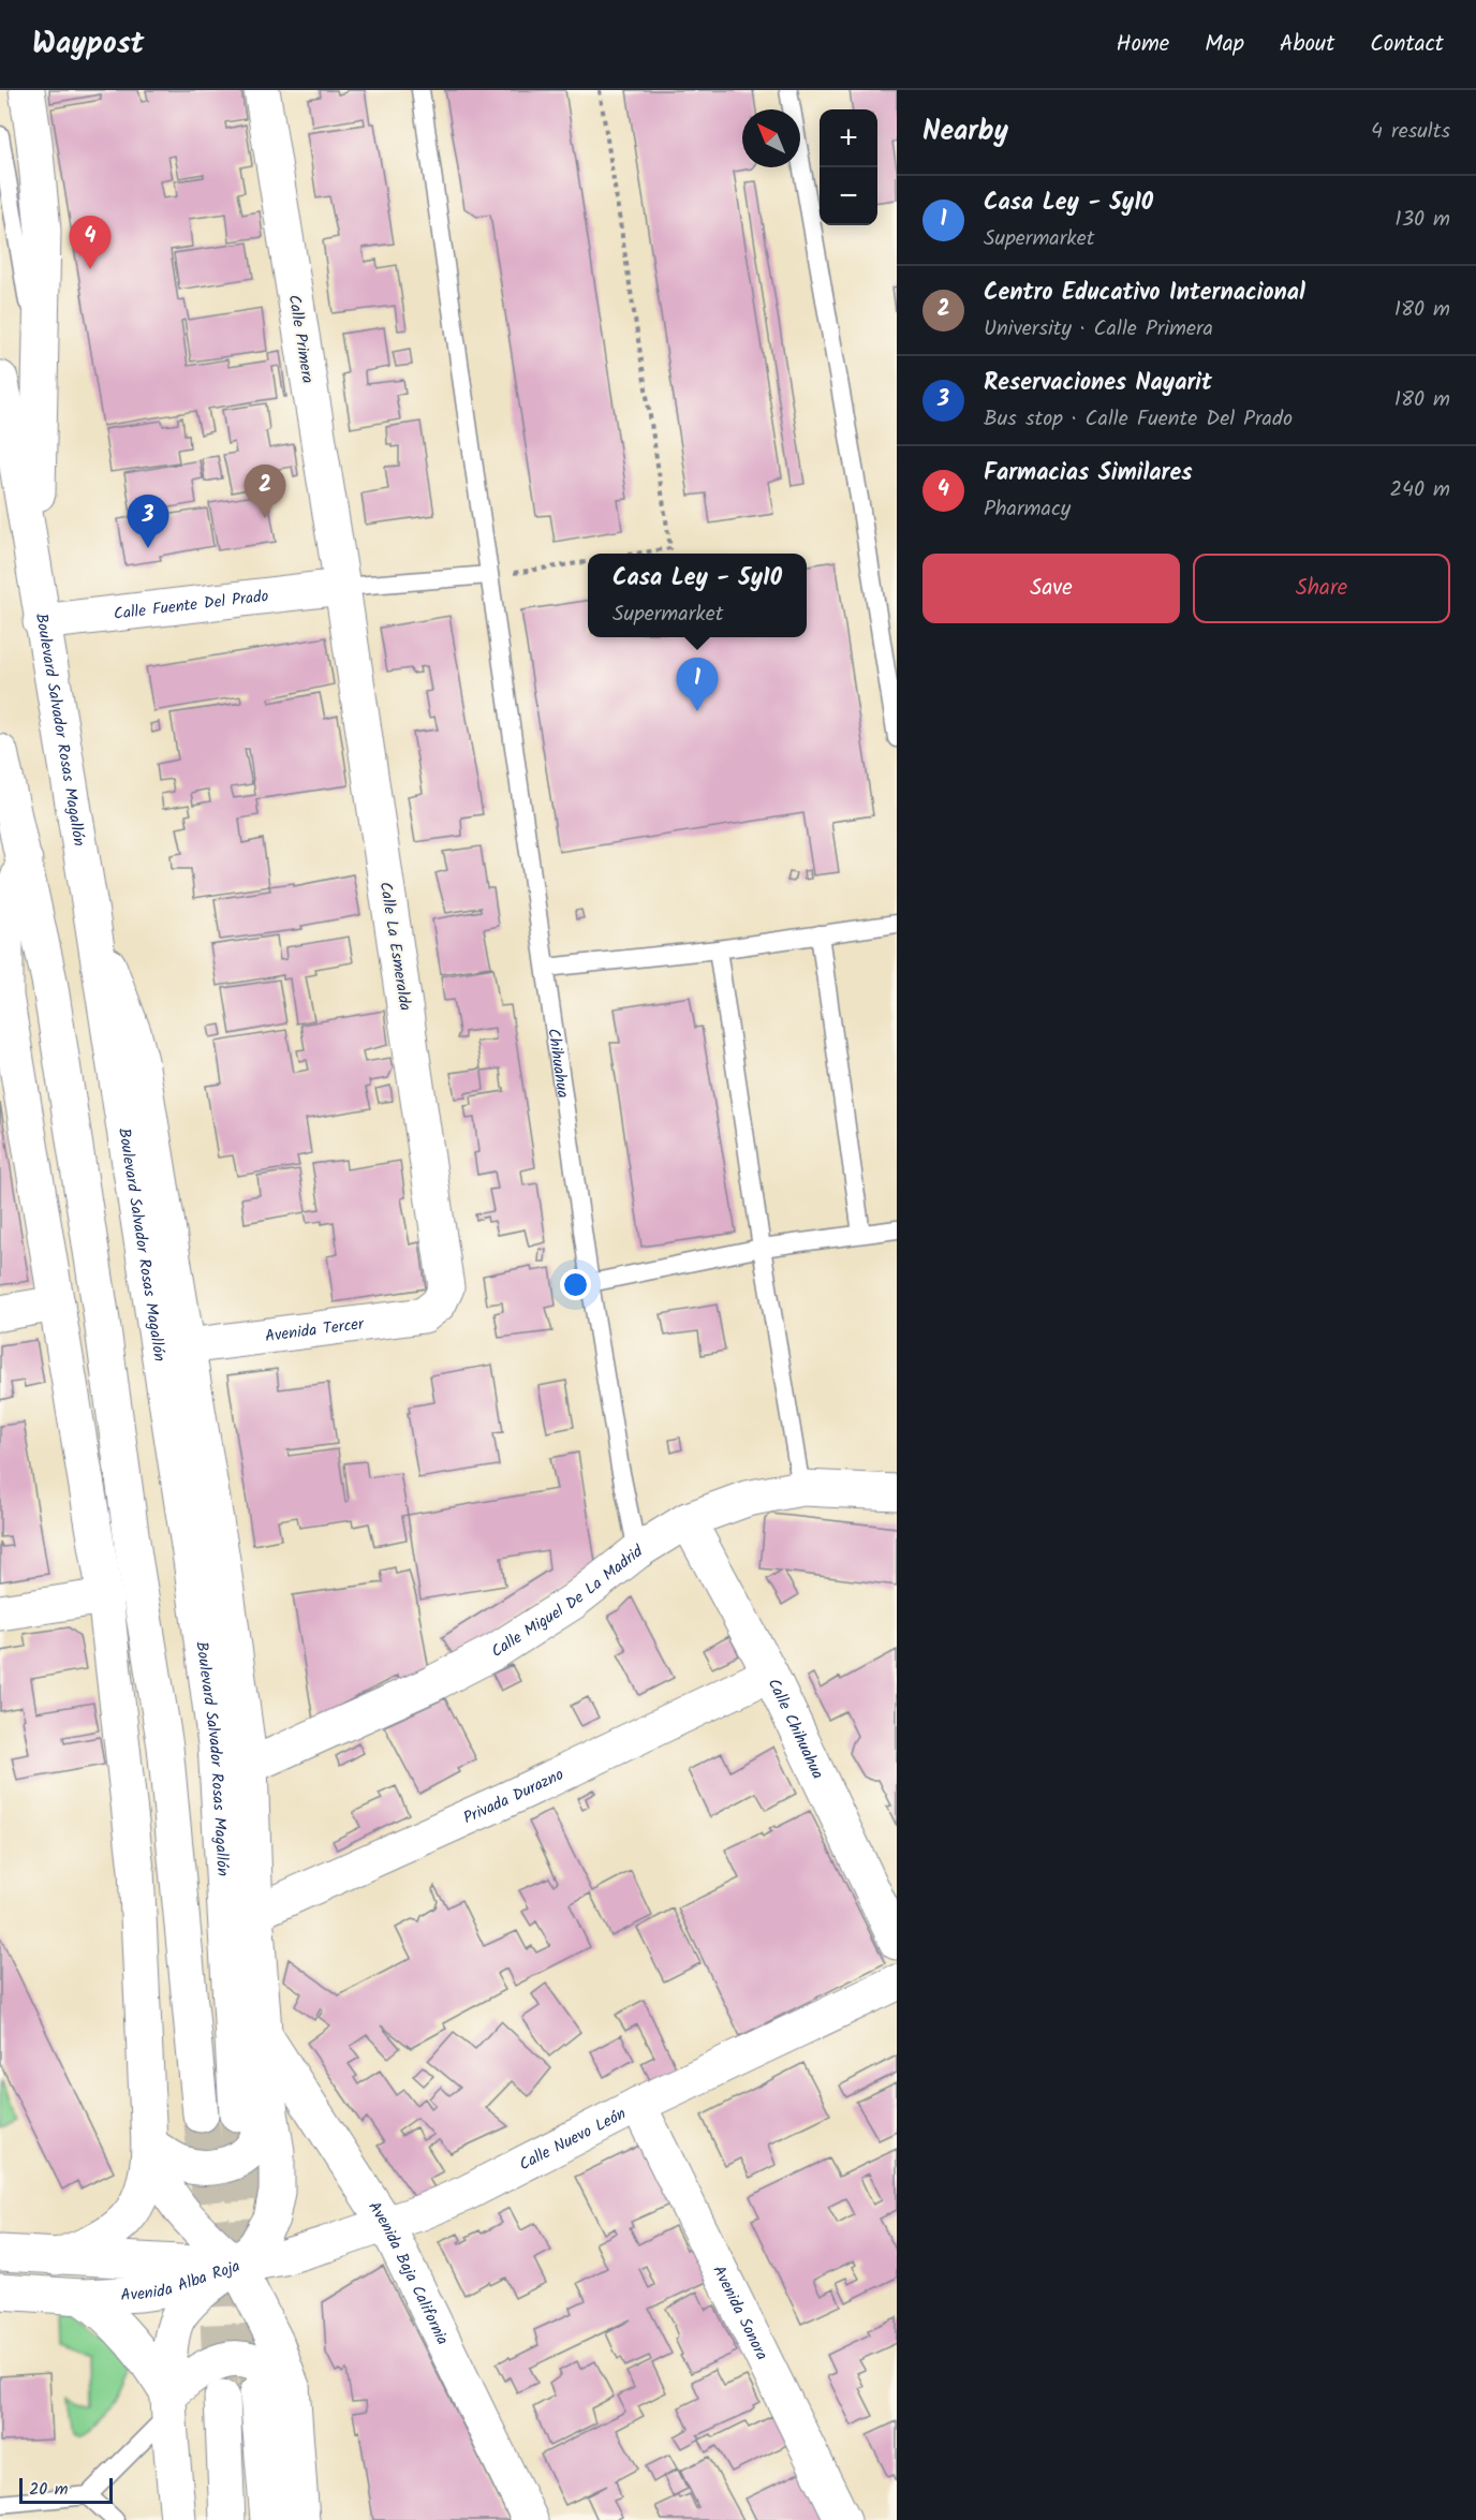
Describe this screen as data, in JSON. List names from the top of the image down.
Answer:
{
  "streets": {
    "main road": [
      "Calle Primera",
      "Calle Fuente Del Prado",
      "Boulevard Salvador Rosas Magallón",
      "Calle La Esmeralda",
      "Avenida Tercer",
      "Calle Miguel De La Madrid",
      "Calle Chihuahua",
      "Privada Durazno",
      "Calle Nuevo León",
      "Avenida Baja California",
      "Avenida Alba Roja",
      "Avenida Sonora"
    ],
    "lane": ["Chihuahua"]
  },
  "crossings": [
    ["Calle Primera", "Calle Fuente Del Prado"],
    ["Calle Primera", "Calle La Esmeralda"],
    ["Calle Fuente Del Prado", "Boulevard Salvador Rosas Magallón"],
    ["Calle Fuente Del Prado", "Calle La Esmeralda"],
    ["Calle La Esmeralda", "Avenida Tercer"],
    ["Chihuahua", "Calle Miguel De La Madrid"],
    ["Calle Miguel De La Madrid", "Calle Chihuahua"],
    ["Calle Chihuahua", "Privada Durazno"],
    ["Calle Nuevo León", "Avenida Baja California"],
    ["Calle Nuevo León", "Avenida Alba Roja"],
    ["Calle Nuevo León", "Avenida Sonora"]
  ],
  "scale_bar": "20 m",
  "north": "top left",
  "page": {
    "header": "Waypost",
    "nav": [
      "Home",
      "Map",
      "About",
      "Contact"
    ],
    "heading": ["Nearby", "4 results"],
    "map_buttons": ["+", "−"],
    "list": [
      {
        "mark": "1",
        "name": "Casa Ley - 5y10",
        "note": "Supermarket",
        "value": "130 m"
      },
      {
        "mark": "2",
        "name": "Centro Educativo Internacional",
        "note": "University · Calle Primera",
        "value": "180 m"
      },
      {
        "mark": "3",
        "name": "Reservaciones Nayarit",
        "note": "Bus stop · Calle Fuente Del Prado",
        "value": "180 m"
      },
      {
        "mark": "4",
        "name": "Farmacias Similares",
        "note": "Pharmacy",
        "value": "240 m"
      }
    ],
    "pins": [
      "4",
      "2",
      "3",
      "1"
    ],
    "buttons": ["Save", "Share"],
    "popup": ["Casa Ley - 5y10", "Supermarket"],
    "scale": "20 m"
  }
}
